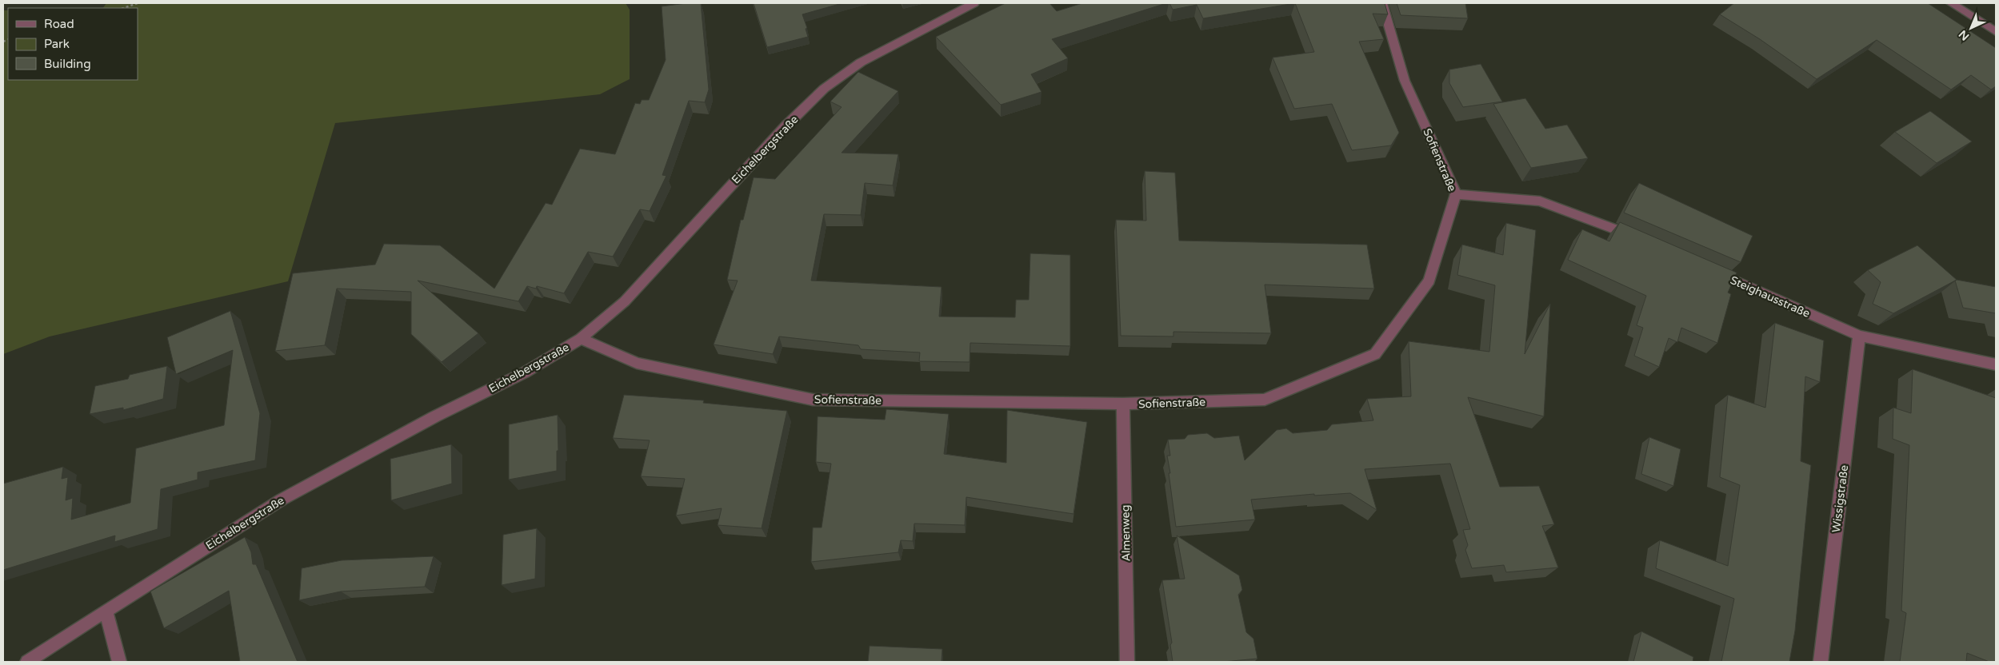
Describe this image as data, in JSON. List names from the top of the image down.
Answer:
{
  "streets": {
    "street": [
      "Eichelbergstraße",
      "Sofienstraße",
      "Steighausstraße",
      "Wissigstraße",
      "Almenweg"
    ]
  },
  "crossings": [
    ["Eichelbergstraße", "Sofienstraße"],
    ["Sofienstraße", "Almenweg"],
    ["Steighausstraße", "Wissigstraße"]
  ],
  "legend": ["Road", "Park", "Building"],
  "north": "bottom left"
}
